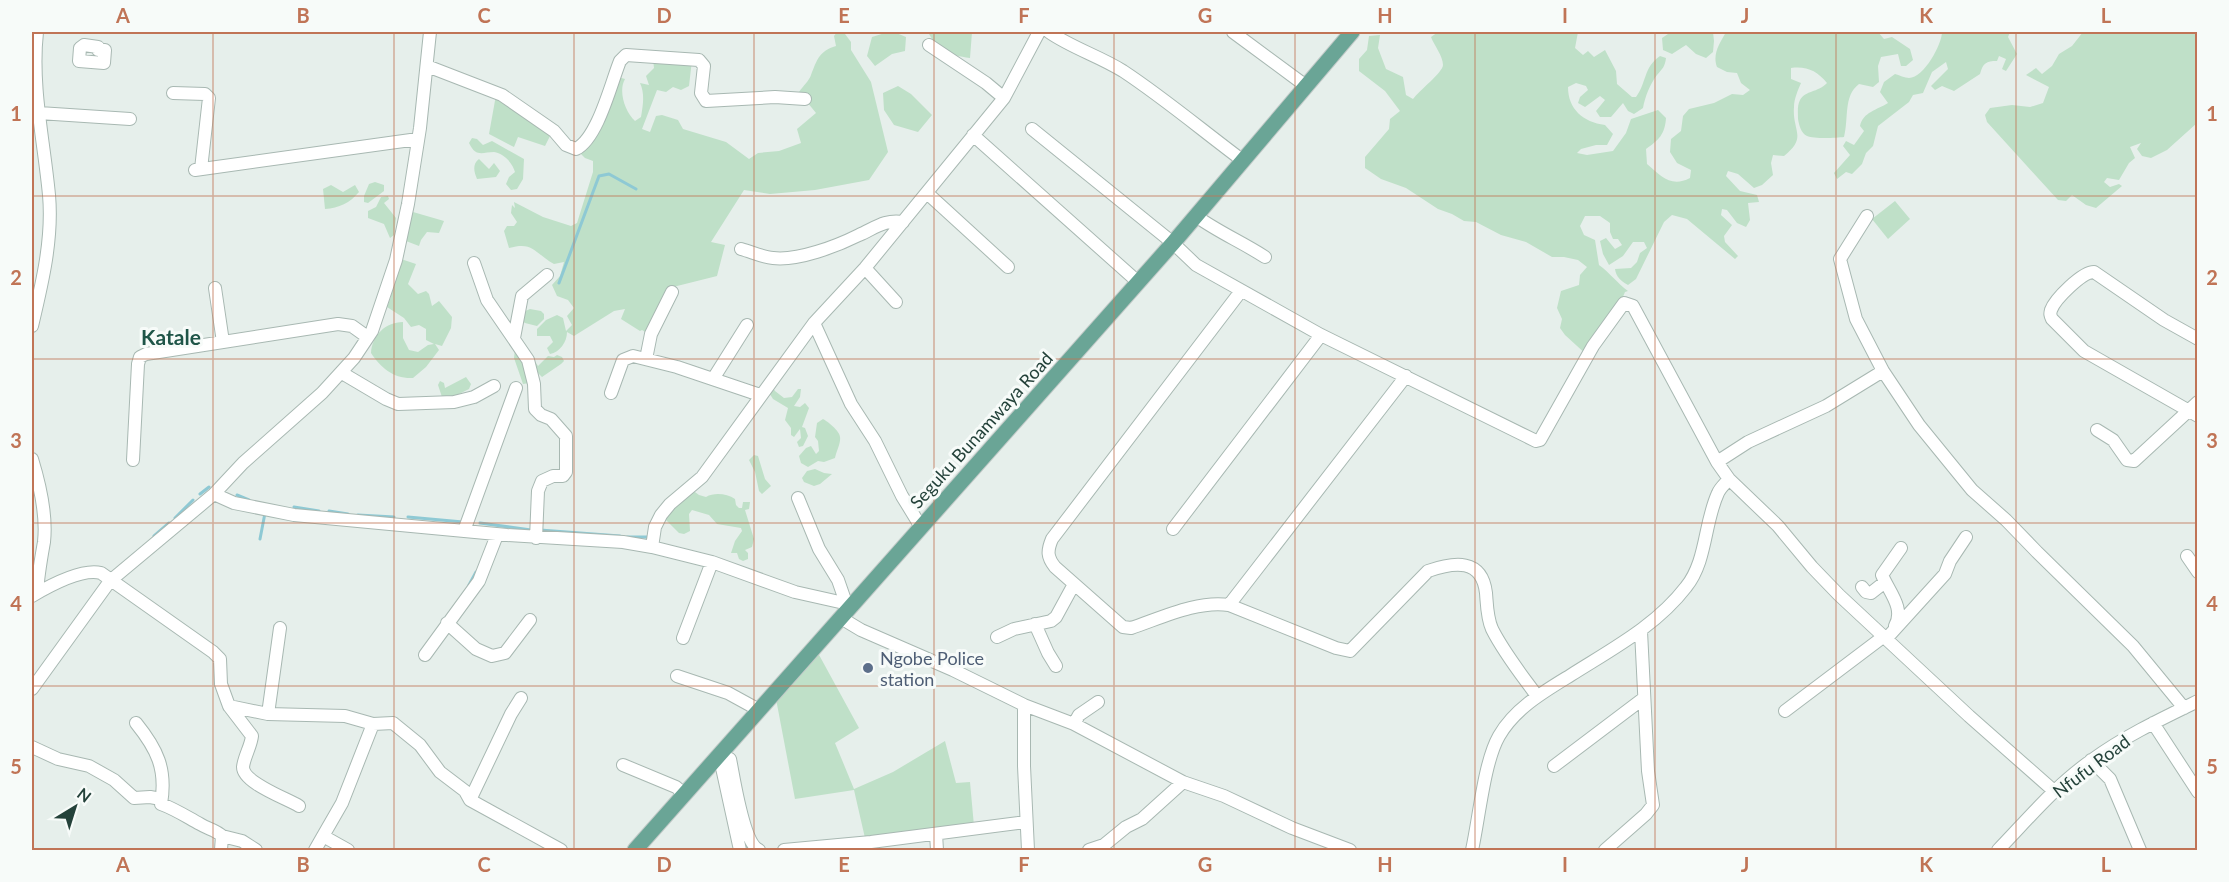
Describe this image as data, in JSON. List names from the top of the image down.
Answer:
{
  "streets": {
    "main road": ["Seguku Bunamwaya Road"],
    "street": ["Nfufu Road"]
  },
  "districts": ["Katale"],
  "places": ["Ngobe Police station"],
  "north": "top right",
  "grid": {
    "columns": [
      "A",
      "B",
      "C",
      "D",
      "E",
      "F",
      "G",
      "H",
      "I",
      "J",
      "K",
      "L"
    ],
    "rows": [
      "1",
      "2",
      "3",
      "4",
      "5"
    ]
  }
}
